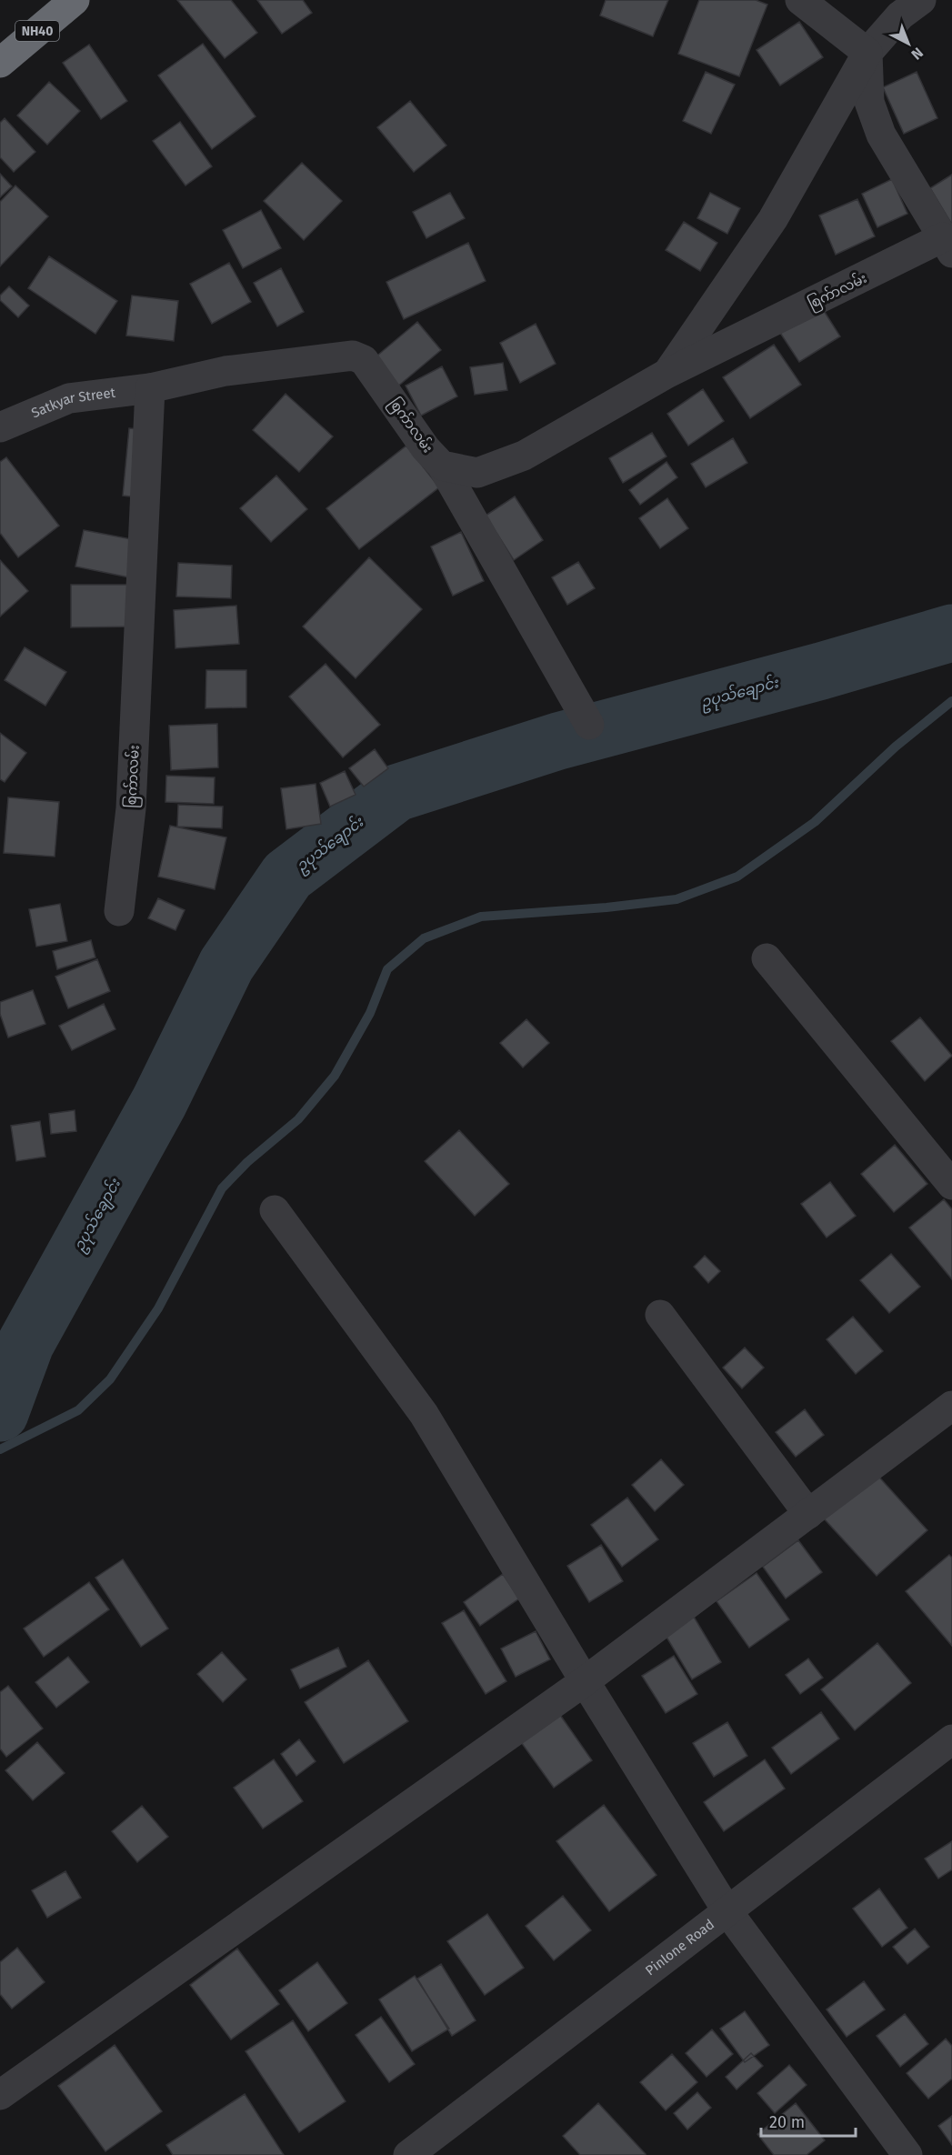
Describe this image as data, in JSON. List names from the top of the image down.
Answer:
{
  "streets": {
    "highway": ["NH40"],
    "street": ["စြက်ာလမ်း", "Satkyar Street", "Pinlone Road"]
  },
  "crossings": [
    ["စြက်ာလမ်း", "Satkyar Street"]
  ],
  "water": ["ဥပုသ်ချောင်း"],
  "scale_bar": "20 m",
  "north": "bottom right"
}
